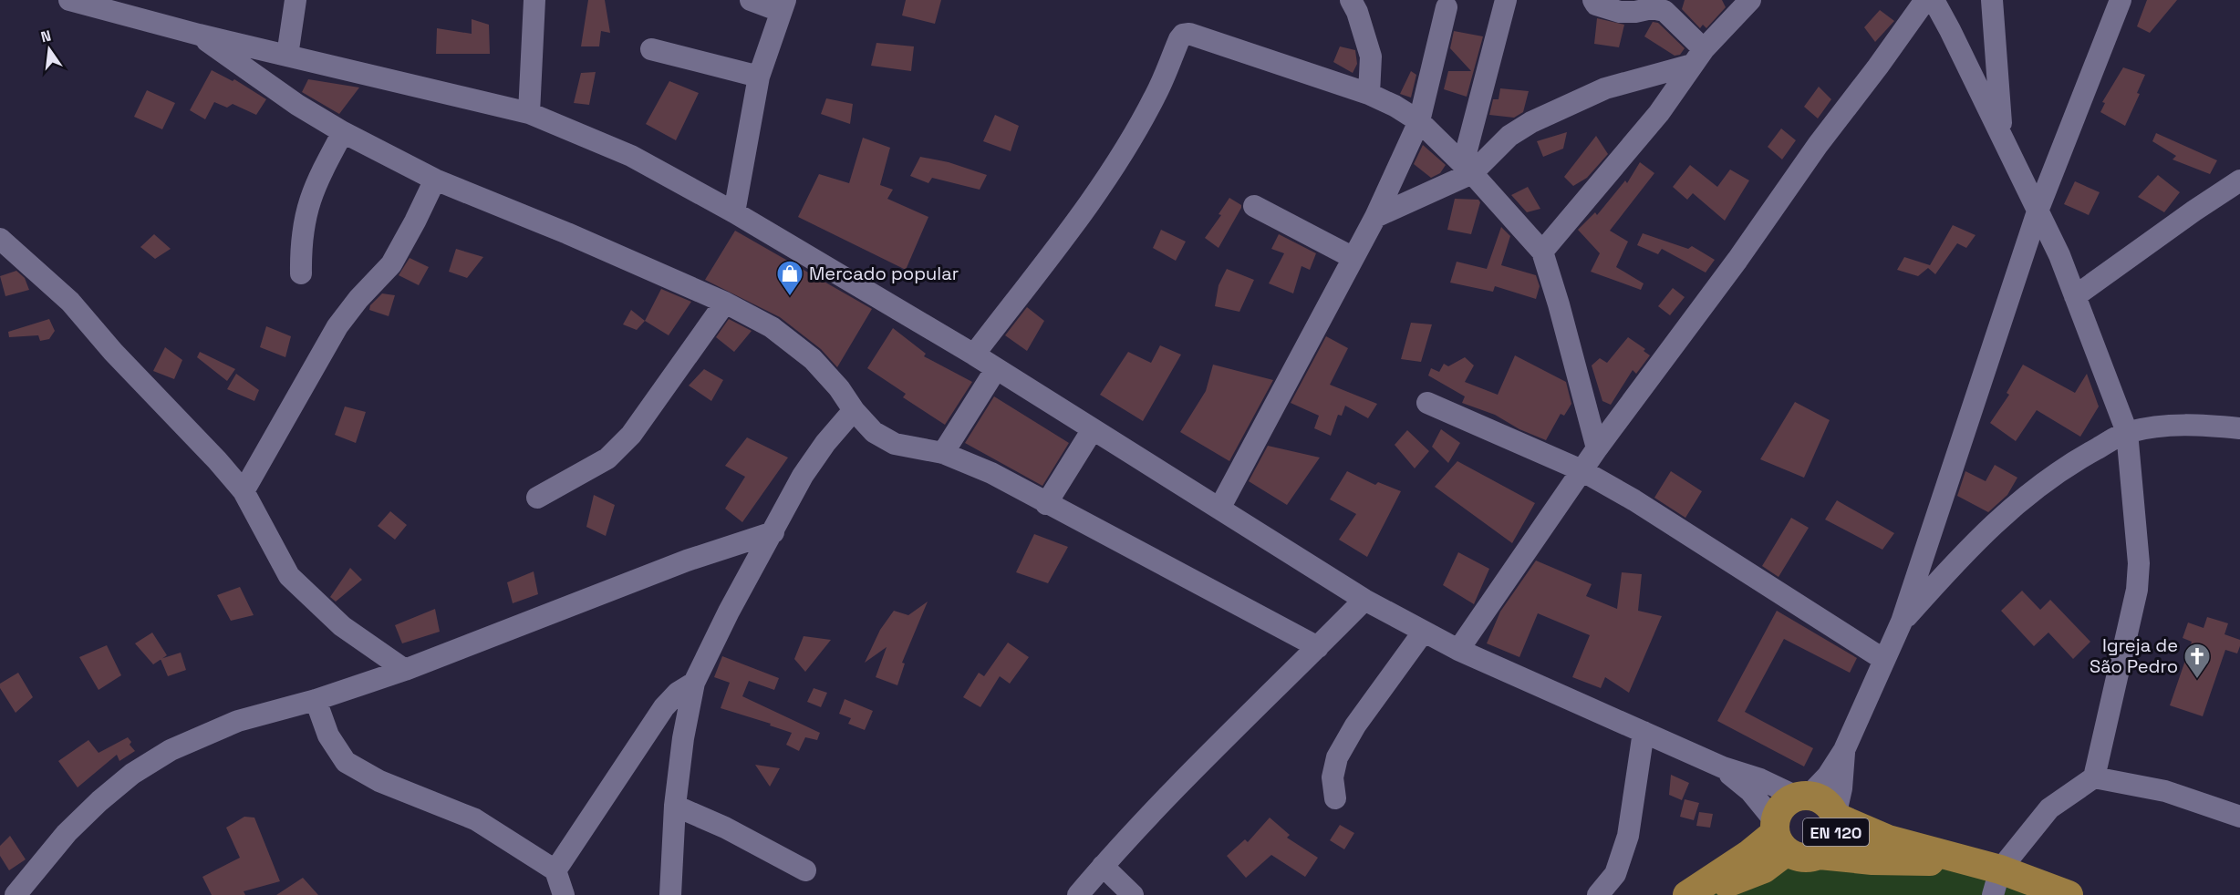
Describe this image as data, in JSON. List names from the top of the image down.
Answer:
{
  "streets": {
    "main road": ["EN 120"]
  },
  "places": {
    "shop": ["Mercado popular"],
    "church": ["Igreja de São Pedro"]
  },
  "north": "top"
}
